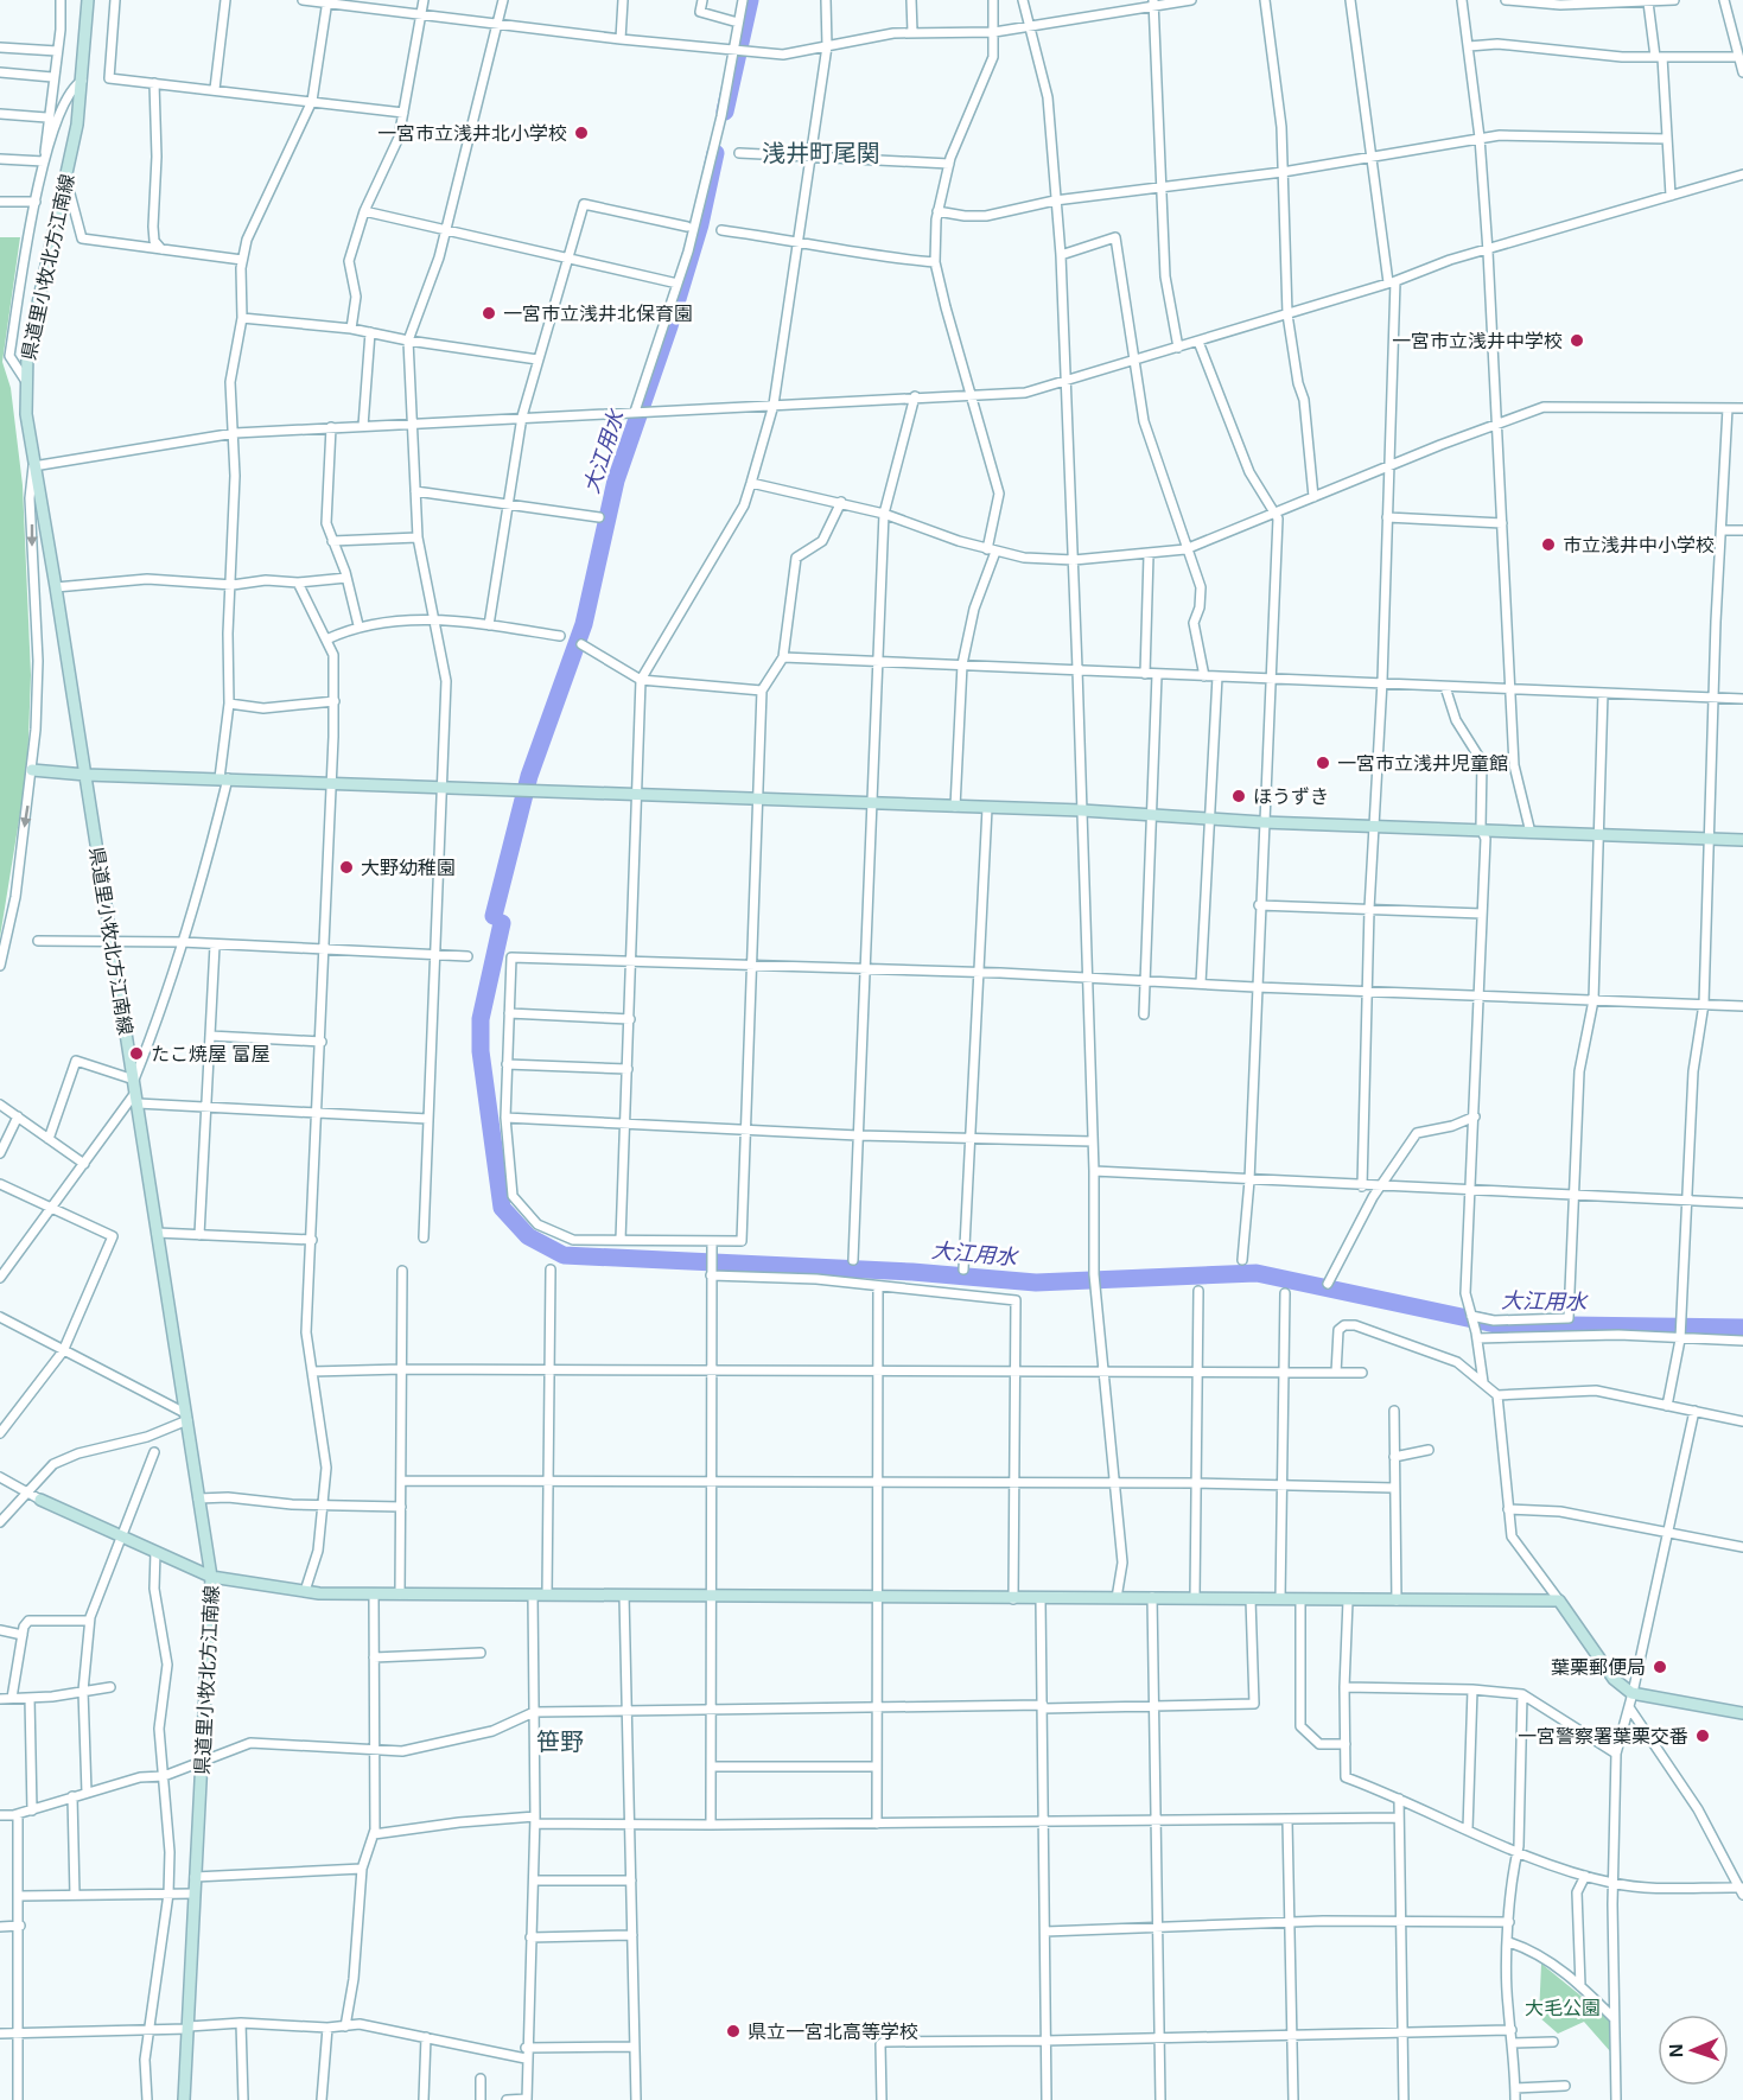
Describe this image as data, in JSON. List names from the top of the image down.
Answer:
{
  "streets": {
    "street": ["県道里小牧北方江南線"]
  },
  "districts": ["浅井町尾関", "笹野"],
  "water": ["大江用水"],
  "parks": ["大毛公園"],
  "places": [
    "一宮市立浅井北小学校",
    "一宮市立浅井北保育園",
    "一宮市立浅井中学校",
    "市立浅井中小学校",
    "一宮市立浅井児童館",
    "ほうずき",
    "大野幼稚園",
    "たこ焼屋 富屋",
    "葉栗郵便局",
    "一宮警察署葉栗交番",
    "県立一宮北高等学校"
  ],
  "north": "left"
}
